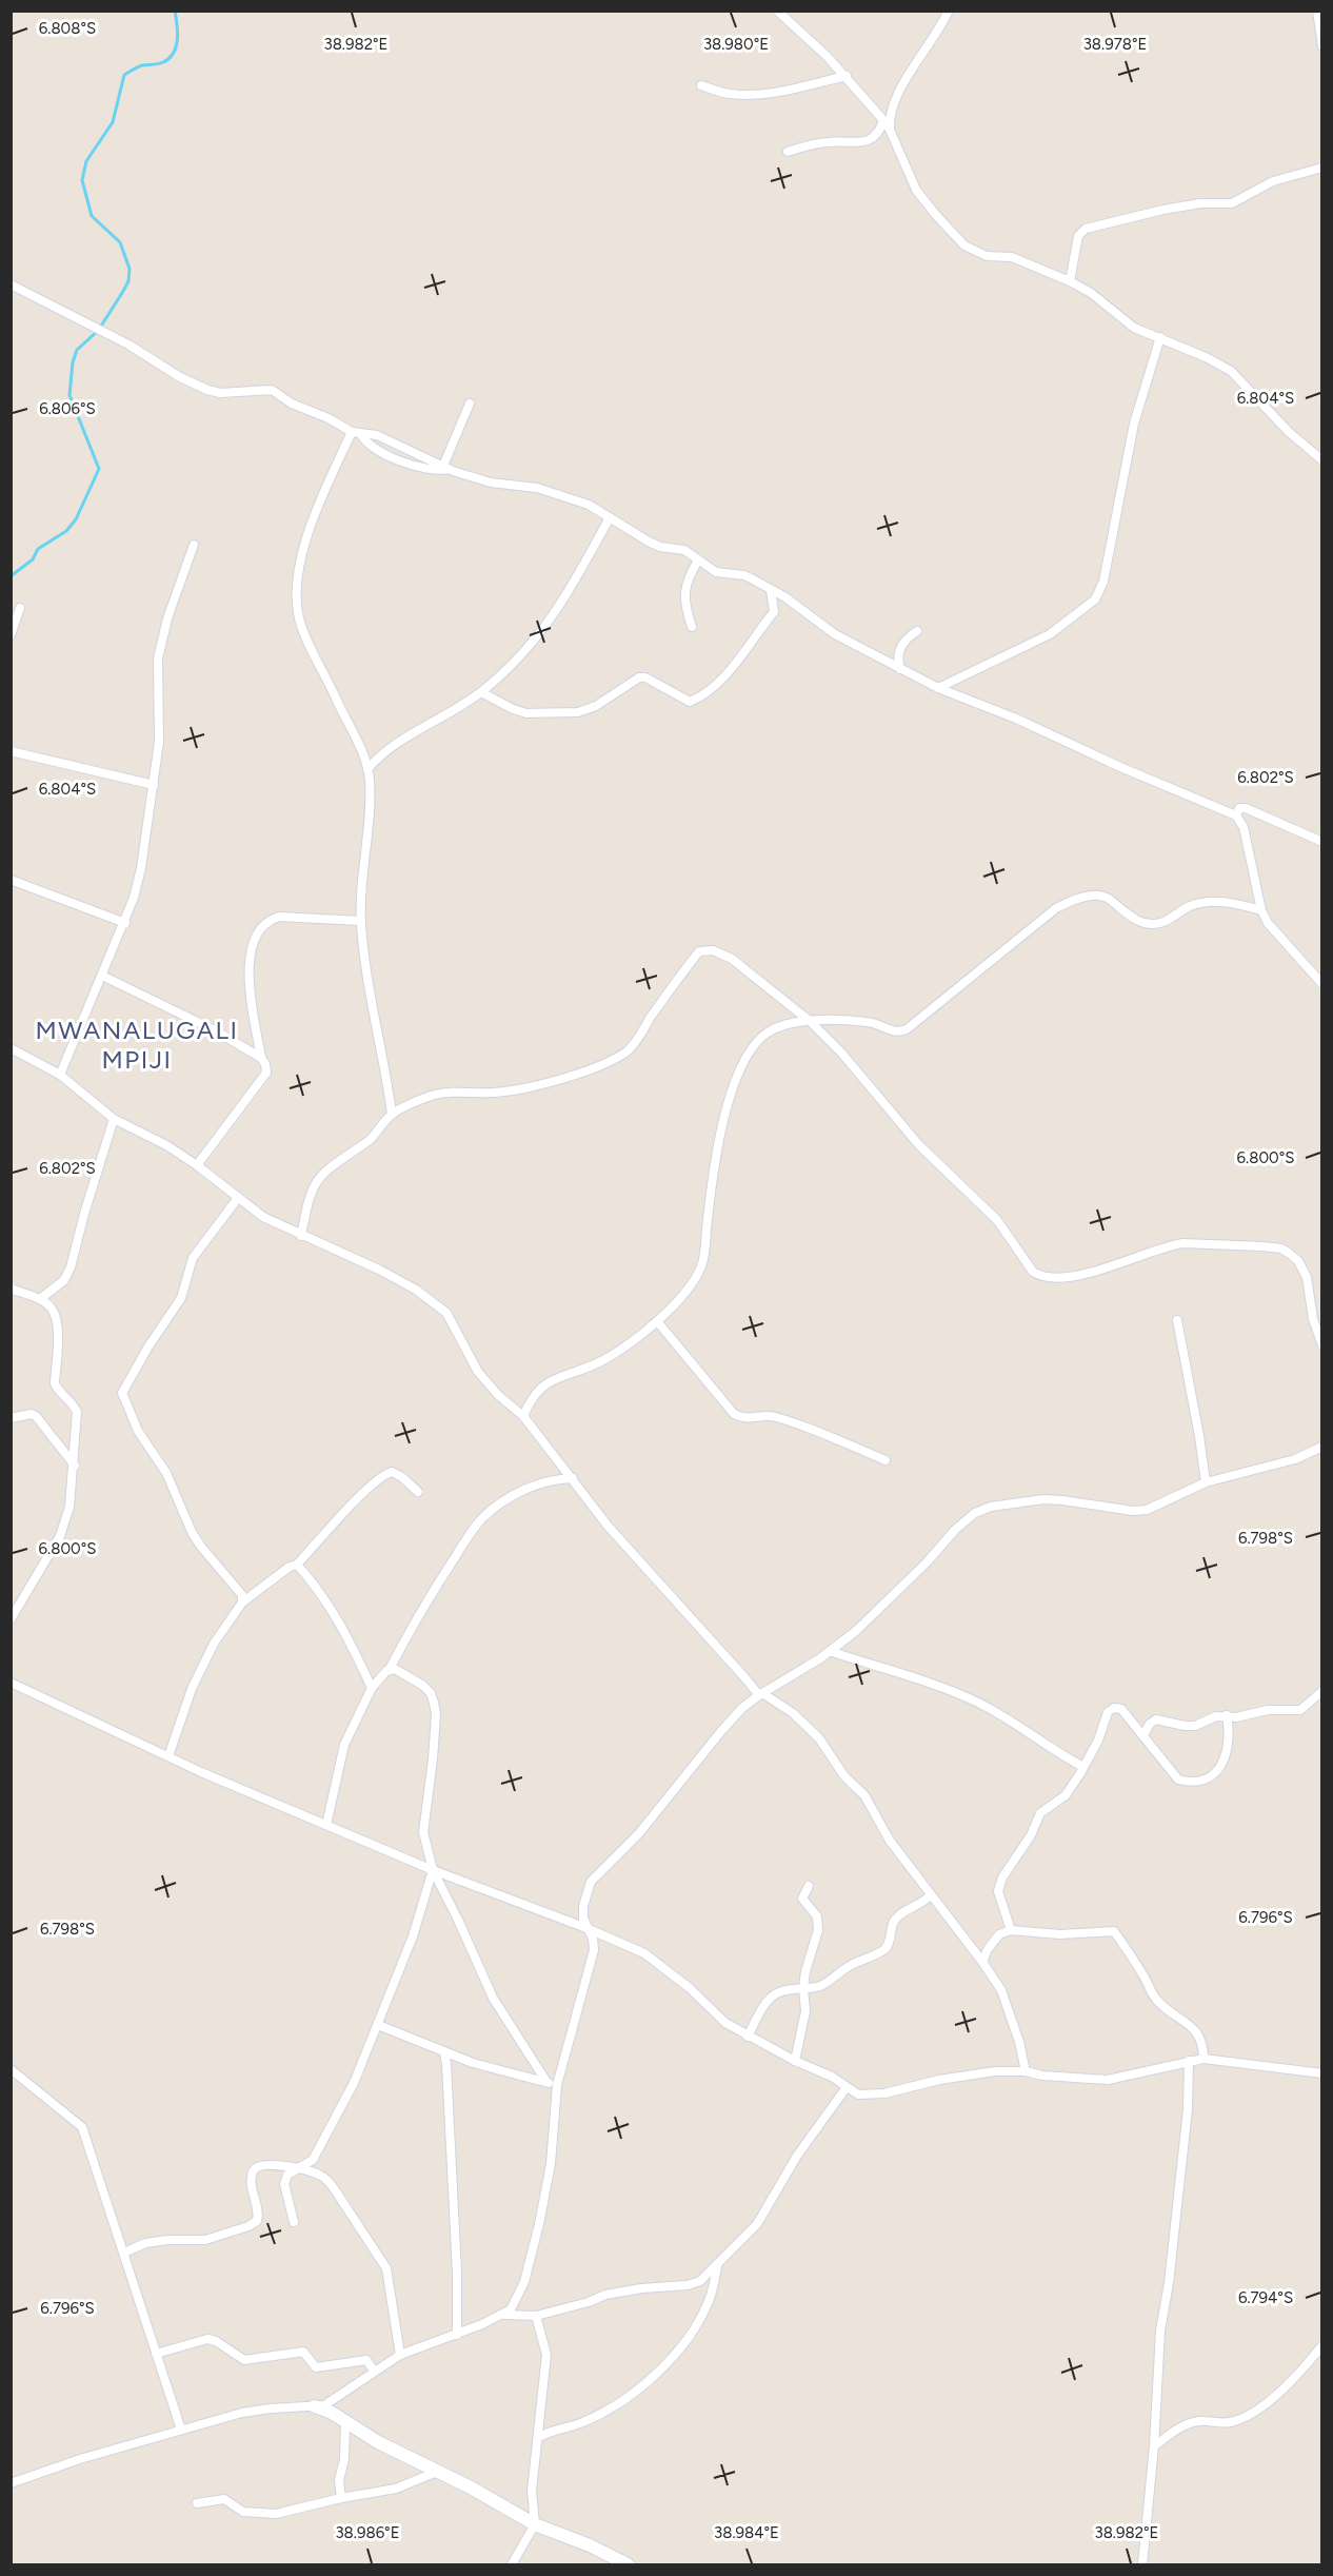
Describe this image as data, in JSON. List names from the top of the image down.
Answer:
{
  "districts": ["MWANALUGALI MPIJI"],
  "coordinates": [
    "6.808°S",
    "38.982°E",
    "38.980°E",
    "38.978°E",
    "6.804°S",
    "6.806°S",
    "6.802°S",
    "6.800°S",
    "6.798°S",
    "6.796°S",
    "6.794°S",
    "38.986°E",
    "38.984°E"
  ]
}
